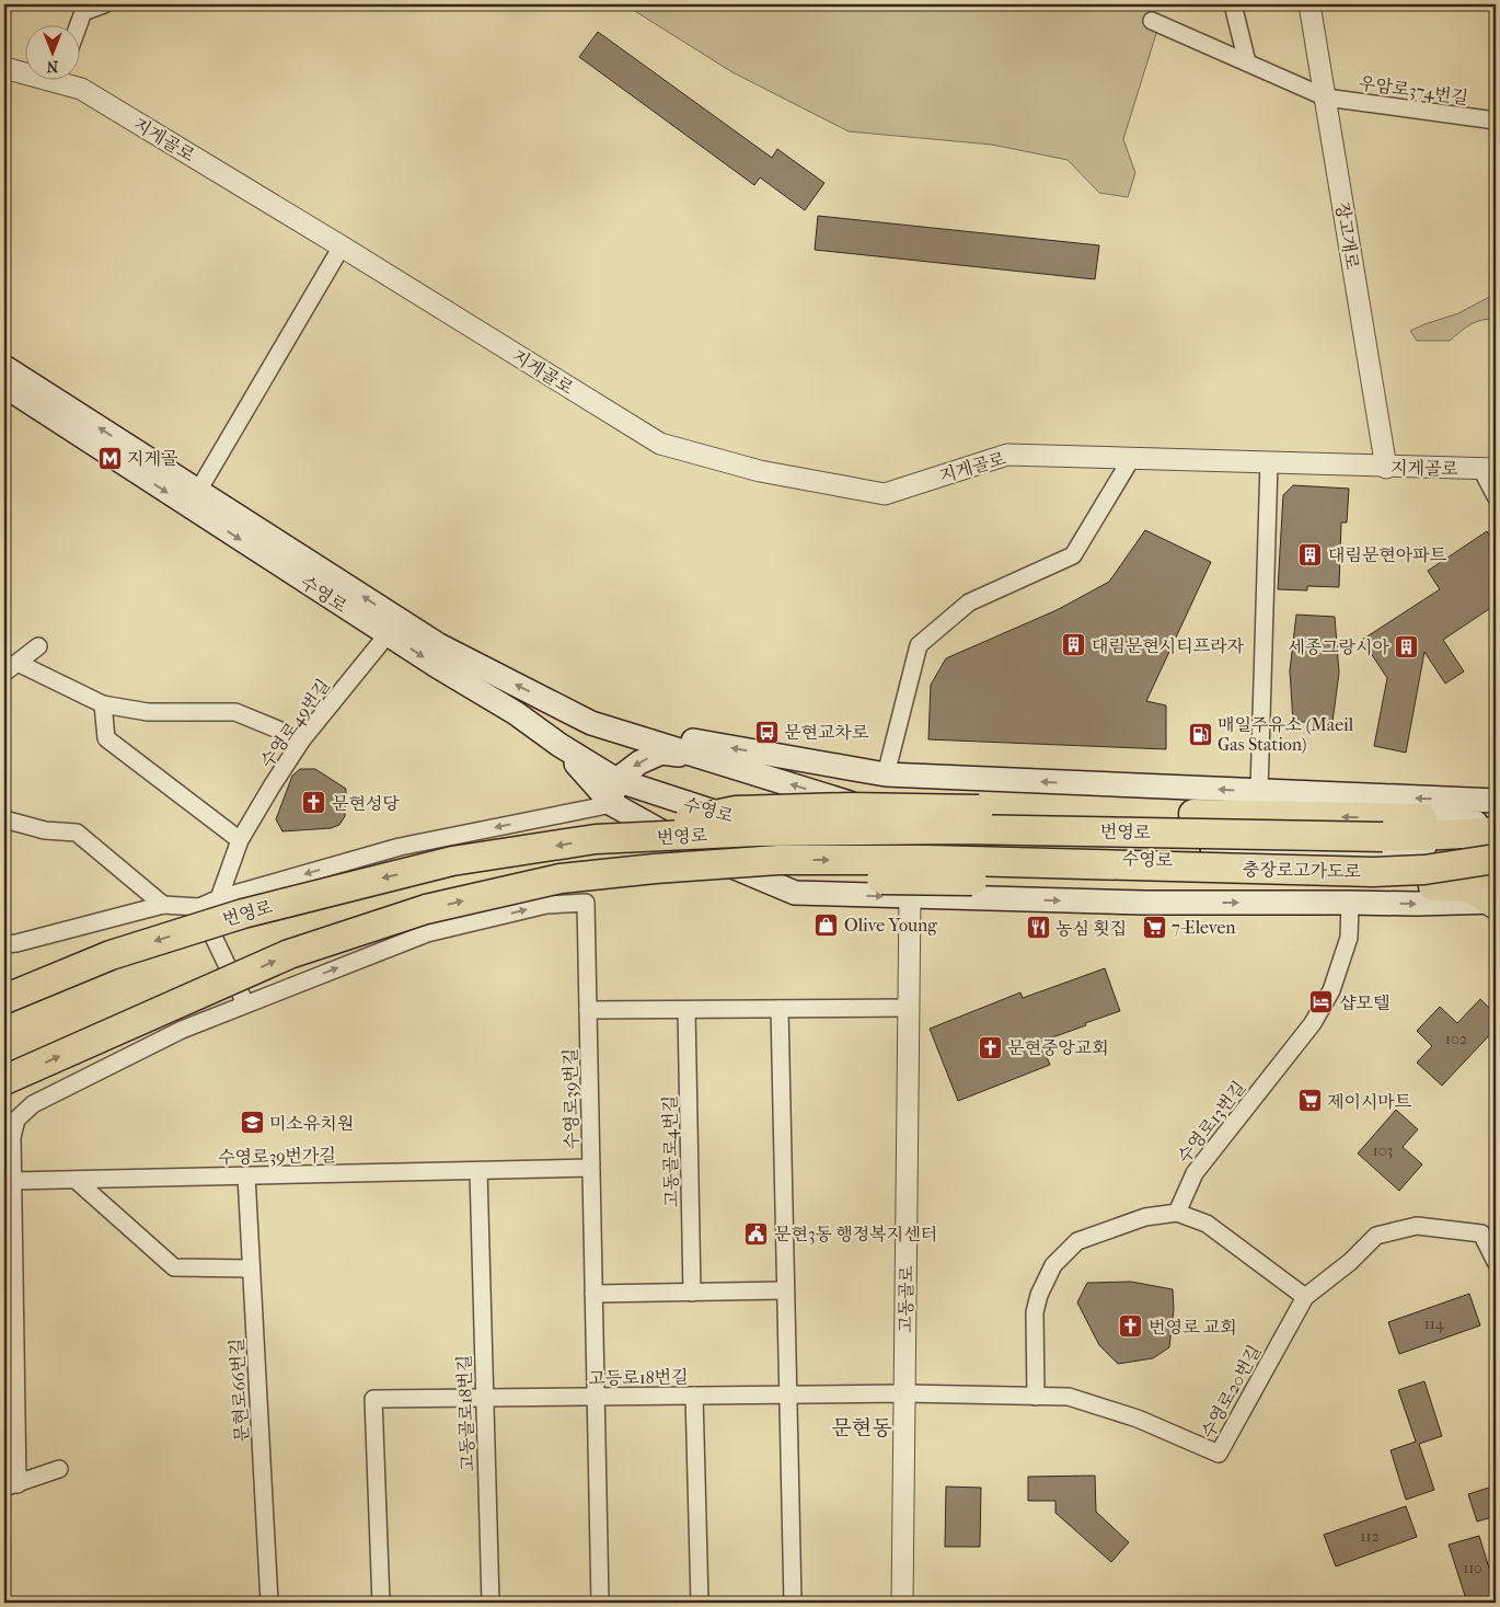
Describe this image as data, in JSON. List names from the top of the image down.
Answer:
{
  "streets": {
    "highway": ["번영로", "충장로고가도로"],
    "main road": ["수영로"],
    "street": [
      "우암로374번길",
      "지게골로",
      "장고개로",
      "수영로49번길",
      "수영로39번길",
      "수영로13번길",
      "고동골로4번길",
      "수영로39번가길",
      "고동골로",
      "고등로18번길",
      "문현로66번길",
      "수영로20번길",
      "고동골로18번길"
    ]
  },
  "crossings": [
    ["우암로374번길", "장고개로"],
    ["지게골로", "장고개로"],
    ["수영로", "수영로49번길"],
    ["번영로", "충장로고가도로"],
    ["수영로39번길", "수영로39번가길"],
    ["수영로39번길", "고등로18번길"],
    ["수영로39번가길", "문현로66번길"],
    ["수영로39번가길", "고동골로18번길"],
    ["고동골로", "고등로18번길"],
    ["고동골로", "수영로20번길"],
    ["고등로18번길", "수영로20번길"],
    ["고등로18번길", "고동골로18번길"]
  ],
  "districts": ["문현동"],
  "places": {
    "metro station": ["지게골"],
    "building": ["대림문현아파트", "대림문현시티프라자", "세종그랑시아"],
    "bus stop": ["문현교차로"],
    "fuel station": ["매일주유소 (Maeil Gas Station)"],
    "church": ["문현성당", "문현중앙교회", "번영로 교회"],
    "shop": ["Olive Young"],
    "supermarket": ["7-Eleven", "제이시마트"],
    "restaurant": ["농심 횟집"],
    "hotel": ["샵모텔"],
    "school or university": ["미소유치원"],
    "public building": ["문현3동 행정복지센터"]
  },
  "house_numbers": [
    "102",
    "103",
    "114",
    "112",
    "110"
  ],
  "north": "bottom"
}
